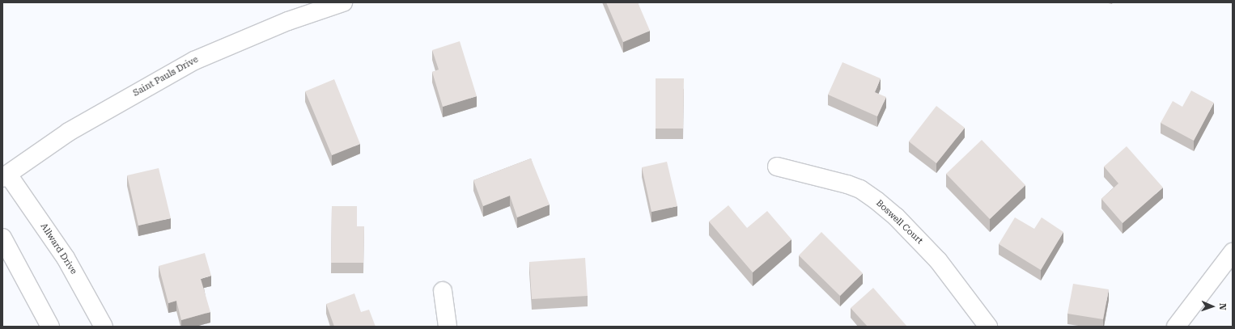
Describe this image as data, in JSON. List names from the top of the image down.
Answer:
{
  "streets": {
    "street": ["Saint Pauls Drive", "Boswell Court", "Allward Drive"]
  },
  "crossings": [
    ["Saint Pauls Drive", "Allward Drive"]
  ],
  "north": "right"
}
